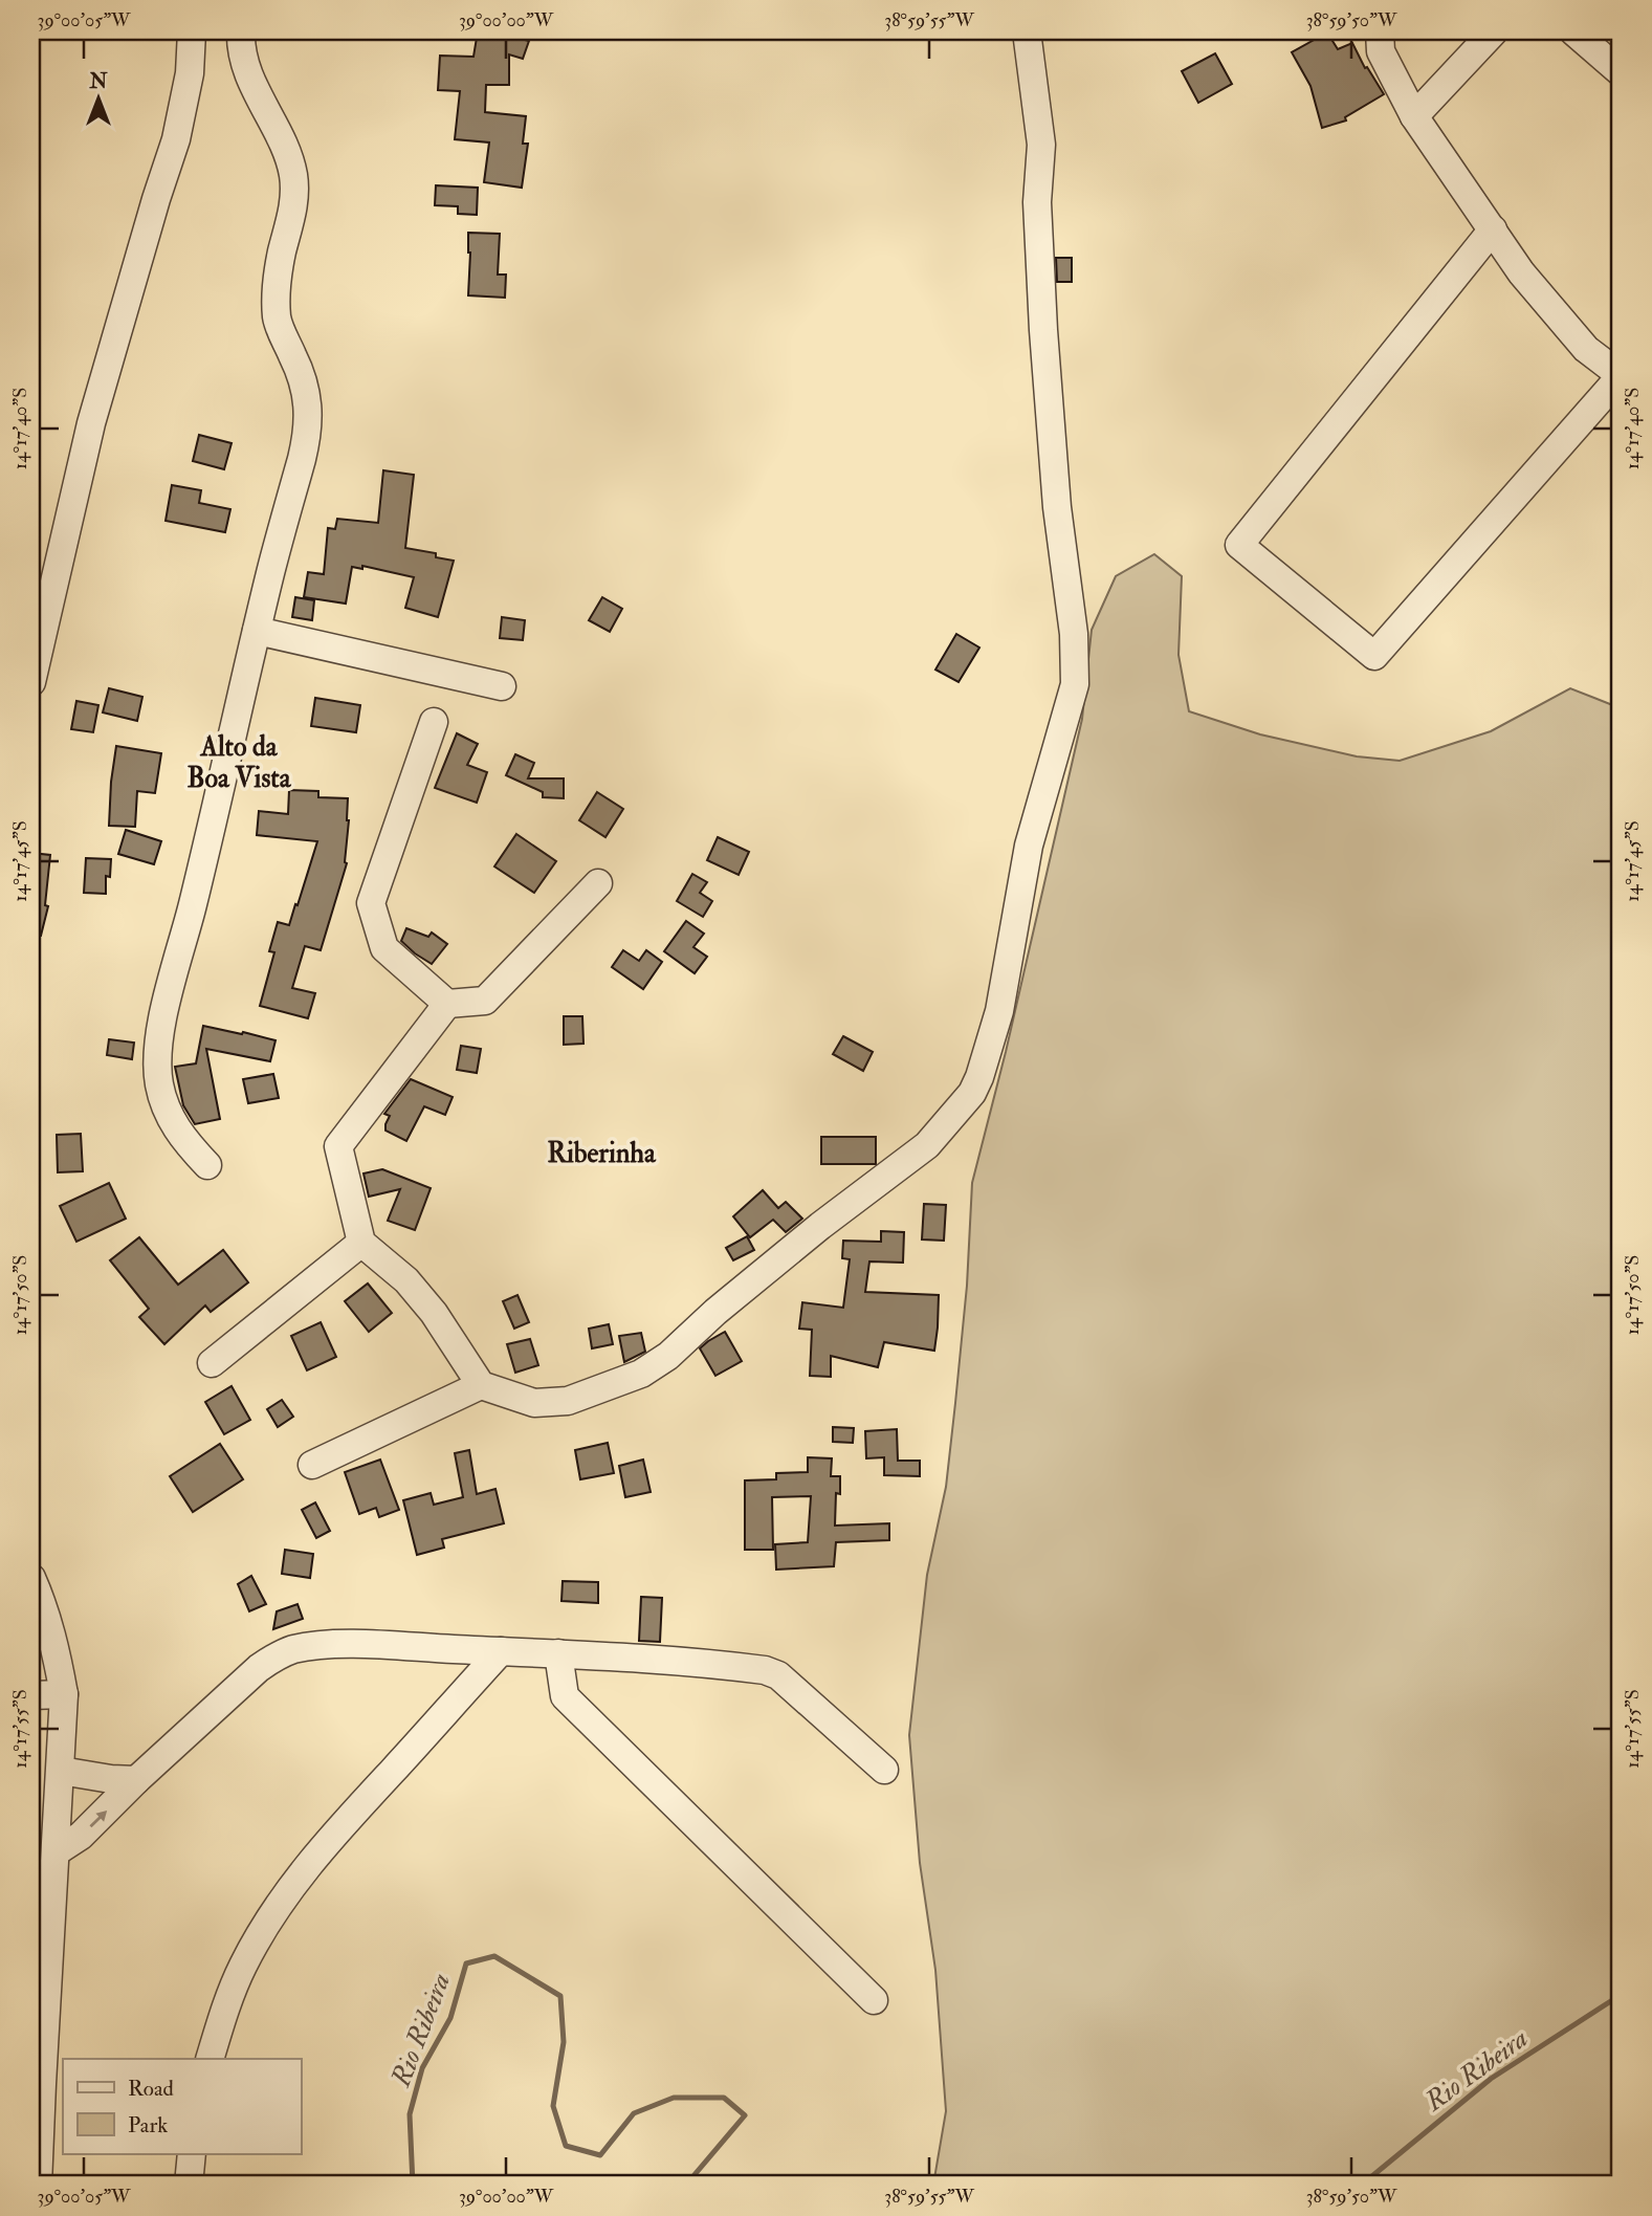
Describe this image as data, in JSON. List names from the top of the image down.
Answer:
{
  "districts": ["Alto da Boa Vista", "Riberinha"],
  "water": ["Rio Ribeira"],
  "legend": ["Road", "Park"],
  "north": "top",
  "coordinates": [
    "39°00'05\"W",
    "39°00'00\"W",
    "38°59'55\"W",
    "38°59'50\"W",
    "14°17'40\"S",
    "14°17'45\"S",
    "14°17'50\"S",
    "14°17'55\"S"
  ]
}
